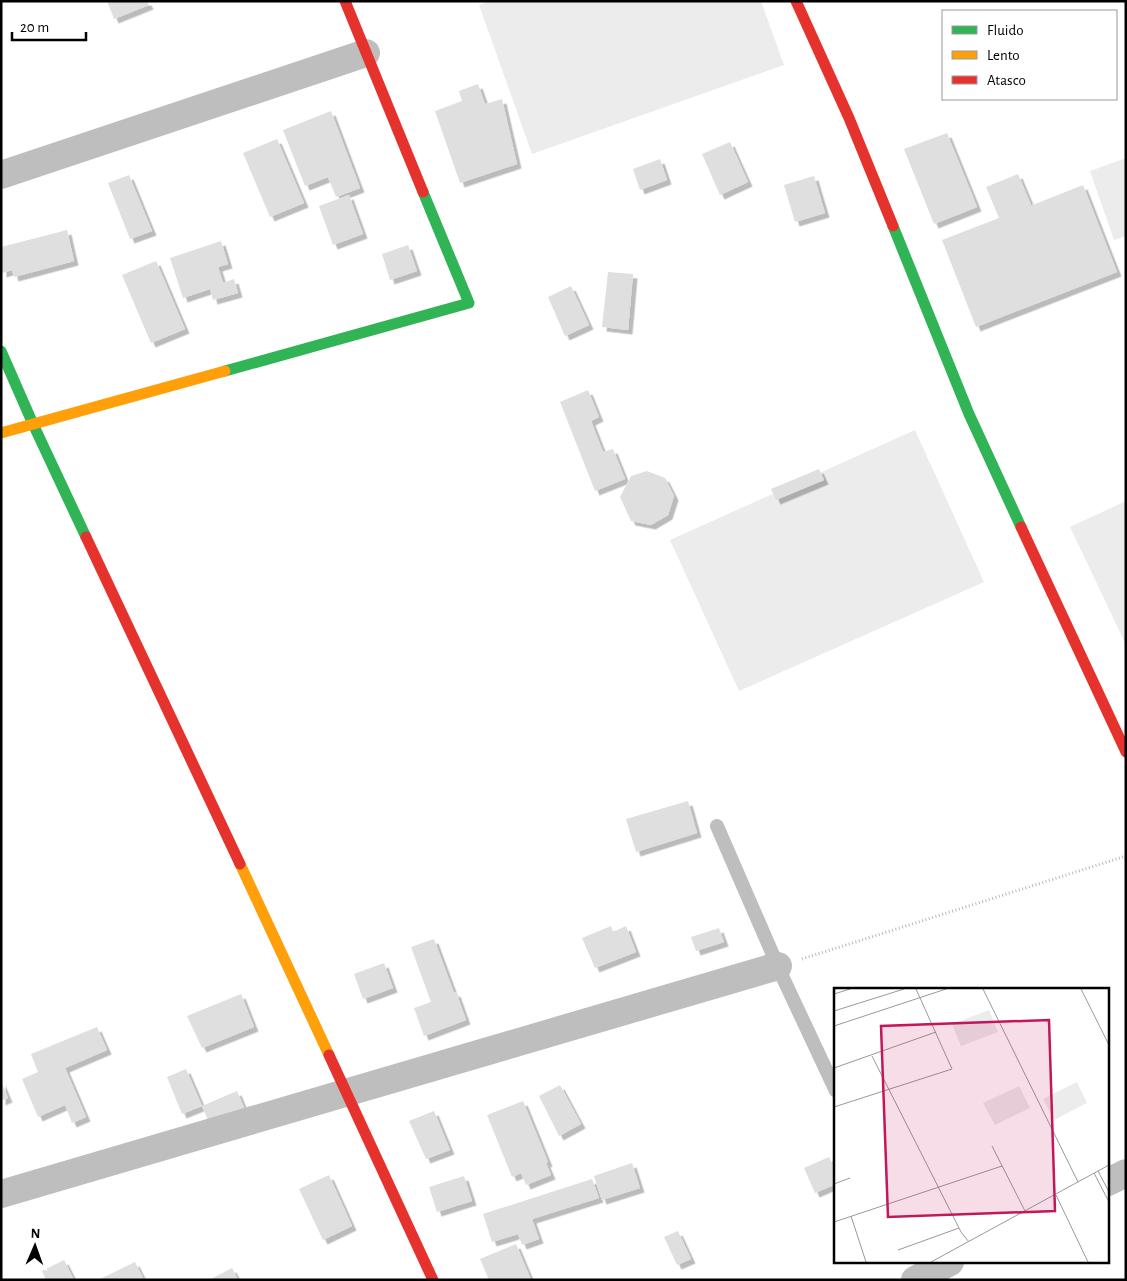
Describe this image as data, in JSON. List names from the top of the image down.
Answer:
{
  "legend": ["Fluido", "Lento", "Atasco"],
  "scale_bar": "20 m",
  "north": "top"
}
